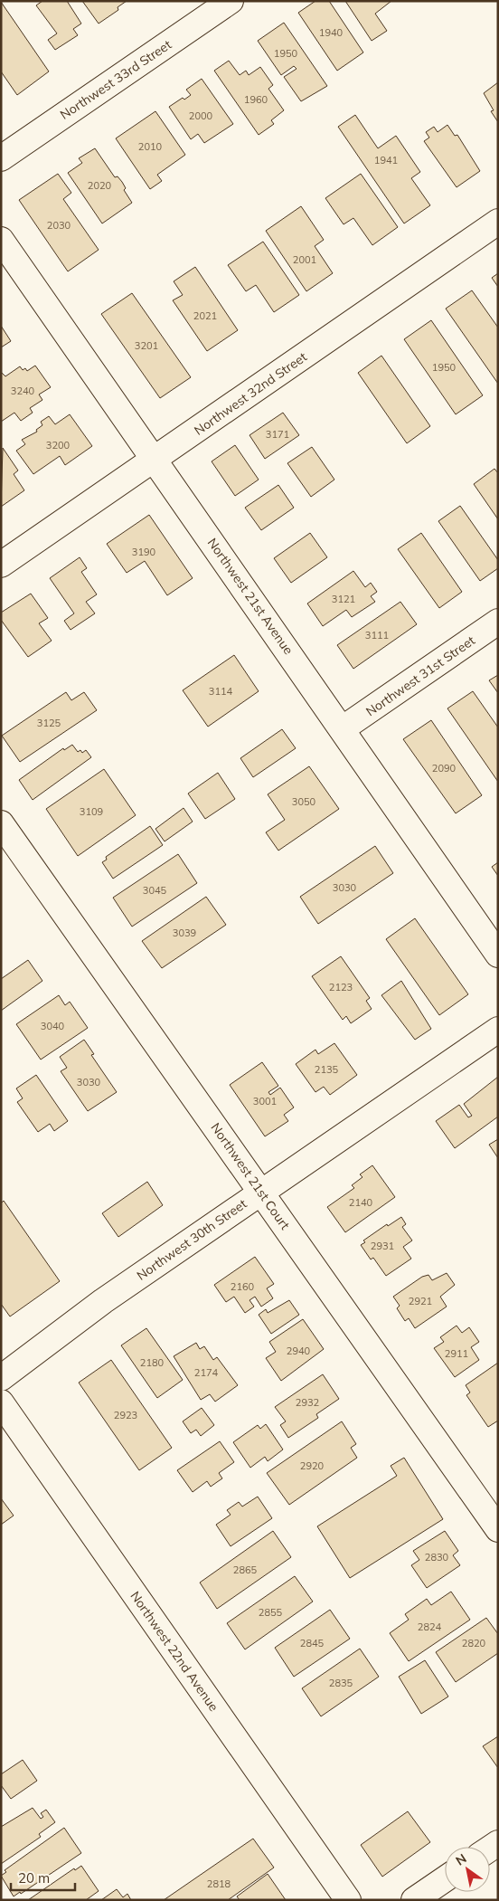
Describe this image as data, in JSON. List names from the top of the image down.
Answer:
{
  "streets": {
    "street": [
      "Northwest 33rd Street",
      "Northwest 32nd Street",
      "Northwest 21st Avenue",
      "Northwest 31st Street",
      "Northwest 21st Court",
      "Northwest 30th Street",
      "Northwest 22nd Avenue"
    ]
  },
  "crossings": [
    ["Northwest 32nd Street", "Northwest 21st Avenue"],
    ["Northwest 21st Avenue", "Northwest 31st Street"],
    ["Northwest 21st Court", "Northwest 30th Street"]
  ],
  "house_numbers": [
    "1940",
    "1950",
    "1960",
    "2000",
    "2010",
    "1941",
    "2020",
    "2030",
    "2001",
    "2021",
    "3201",
    "1950",
    "3240",
    "3171",
    "3200",
    "3190",
    "3121",
    "3111",
    "3114",
    "3125",
    "2090",
    "3050",
    "3109",
    "3030",
    "3045",
    "3039",
    "2123",
    "3040",
    "2135",
    "3030",
    "3001",
    "2140",
    "2931",
    "2160",
    "2921",
    "2940",
    "2911",
    "2180",
    "2174",
    "2932",
    "2923",
    "2920",
    "2830",
    "2865",
    "2855",
    "2824",
    "2845",
    "2820",
    "2835",
    "2818"
  ],
  "scale_bar": "20 m",
  "north": "top left"
}
